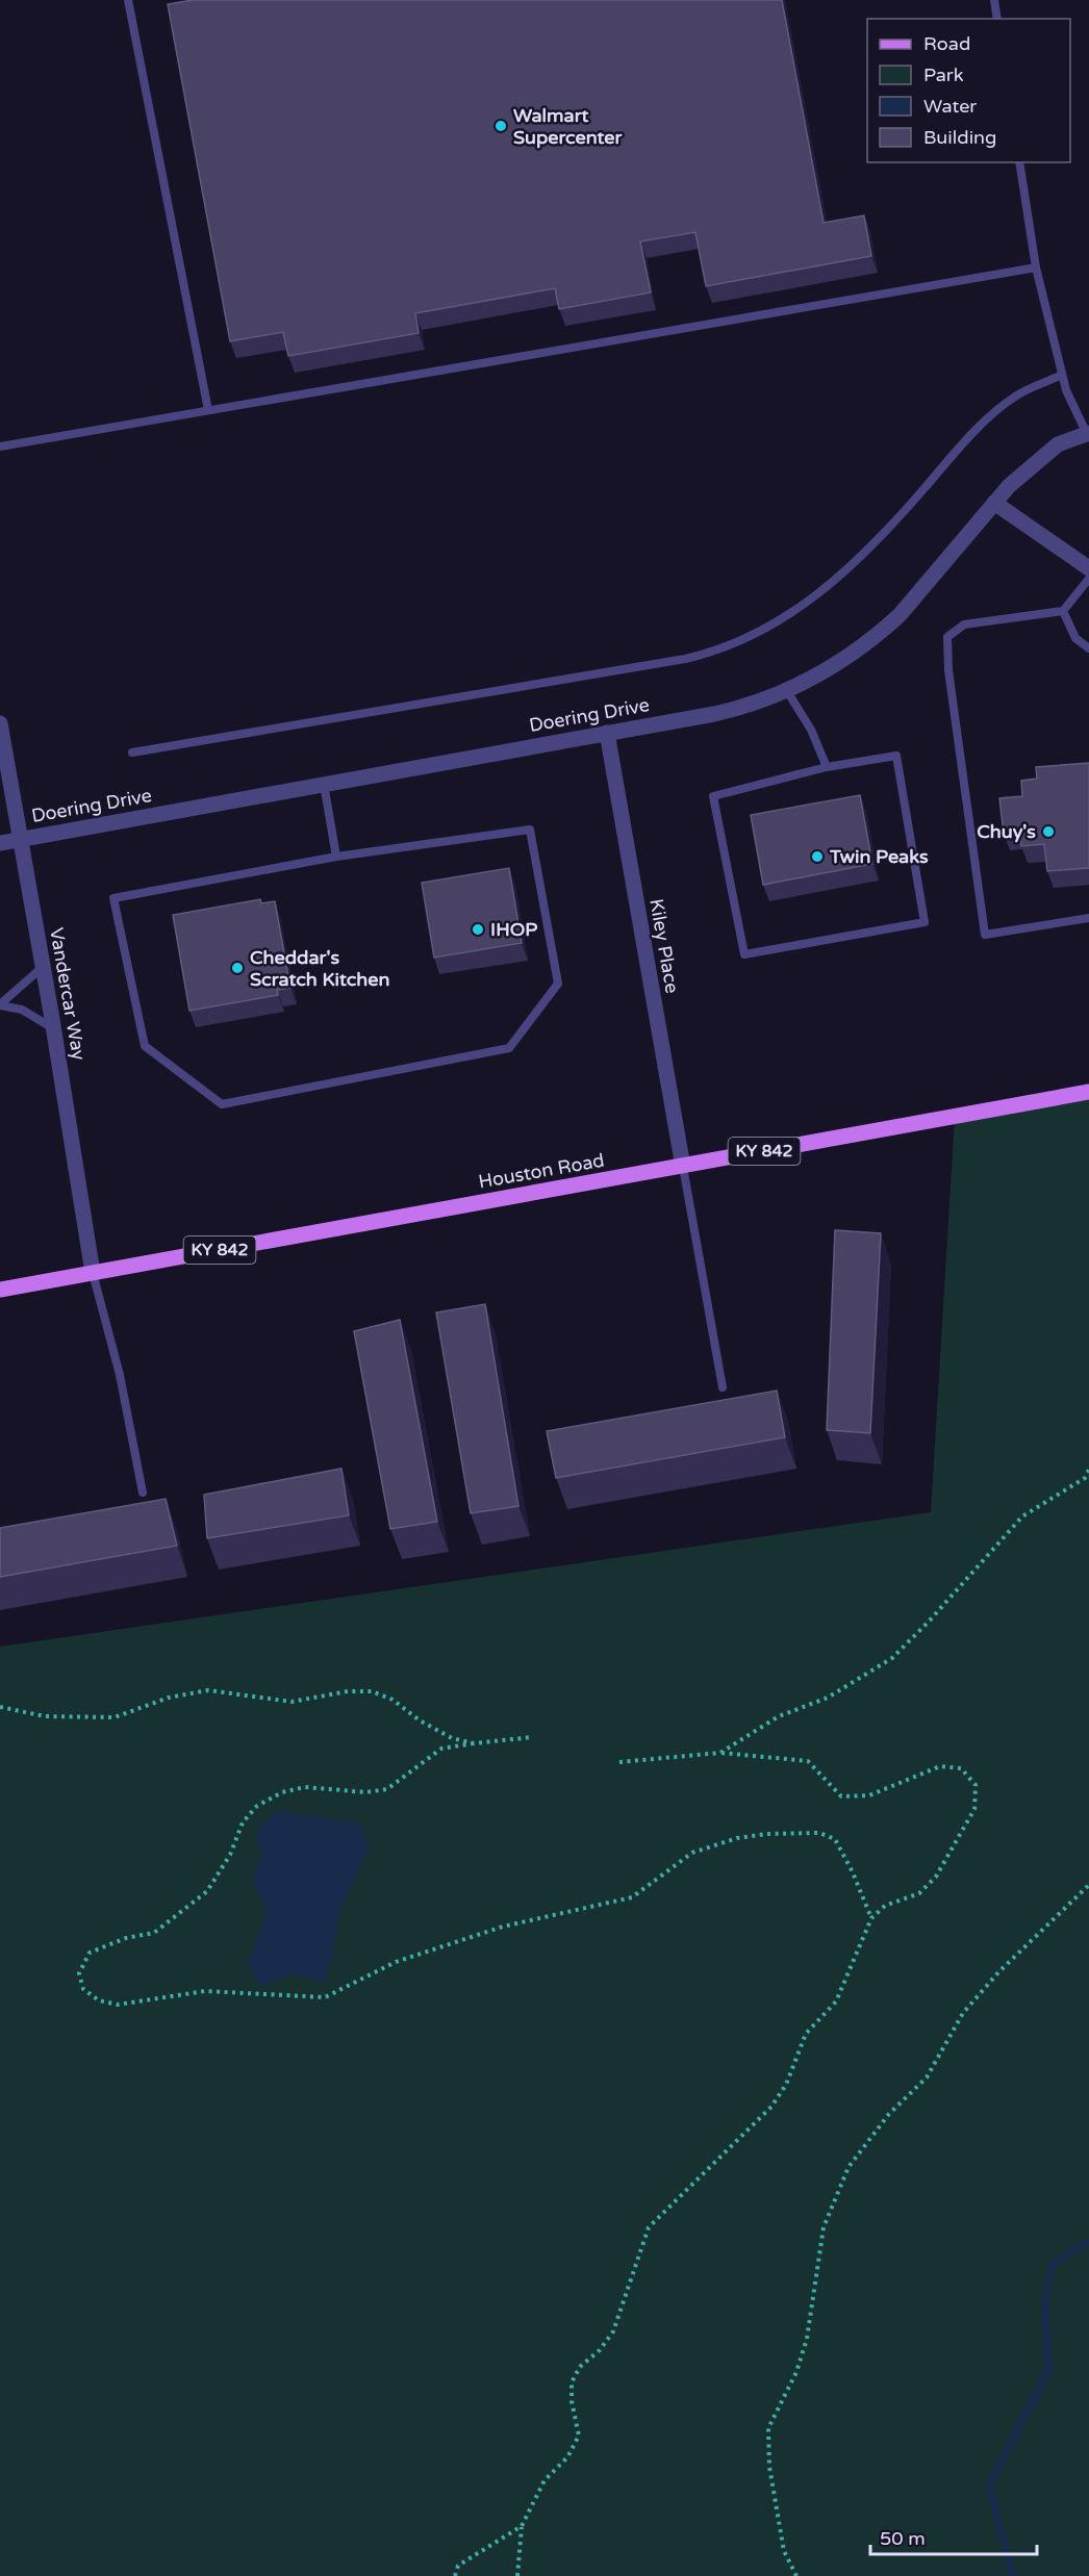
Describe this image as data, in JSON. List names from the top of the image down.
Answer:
{
  "streets": {
    "main road": ["KY 842", "Houston Road"],
    "street": ["Doering Drive", "Kiley Place", "Vandercar Way"]
  },
  "crossings": [
    ["Doering Drive", "Kiley Place"],
    ["Doering Drive", "Vandercar Way"],
    ["Kiley Place", "Houston Road"],
    ["Vandercar Way", "Houston Road"]
  ],
  "places": [
    "Walmart Supercenter",
    "Chuy's",
    "Twin Peaks",
    "IHOP",
    "Cheddar's Scratch Kitchen"
  ],
  "legend": [
    "Road",
    "Park",
    "Water",
    "Building"
  ],
  "scale_bar": "50 m"
}
